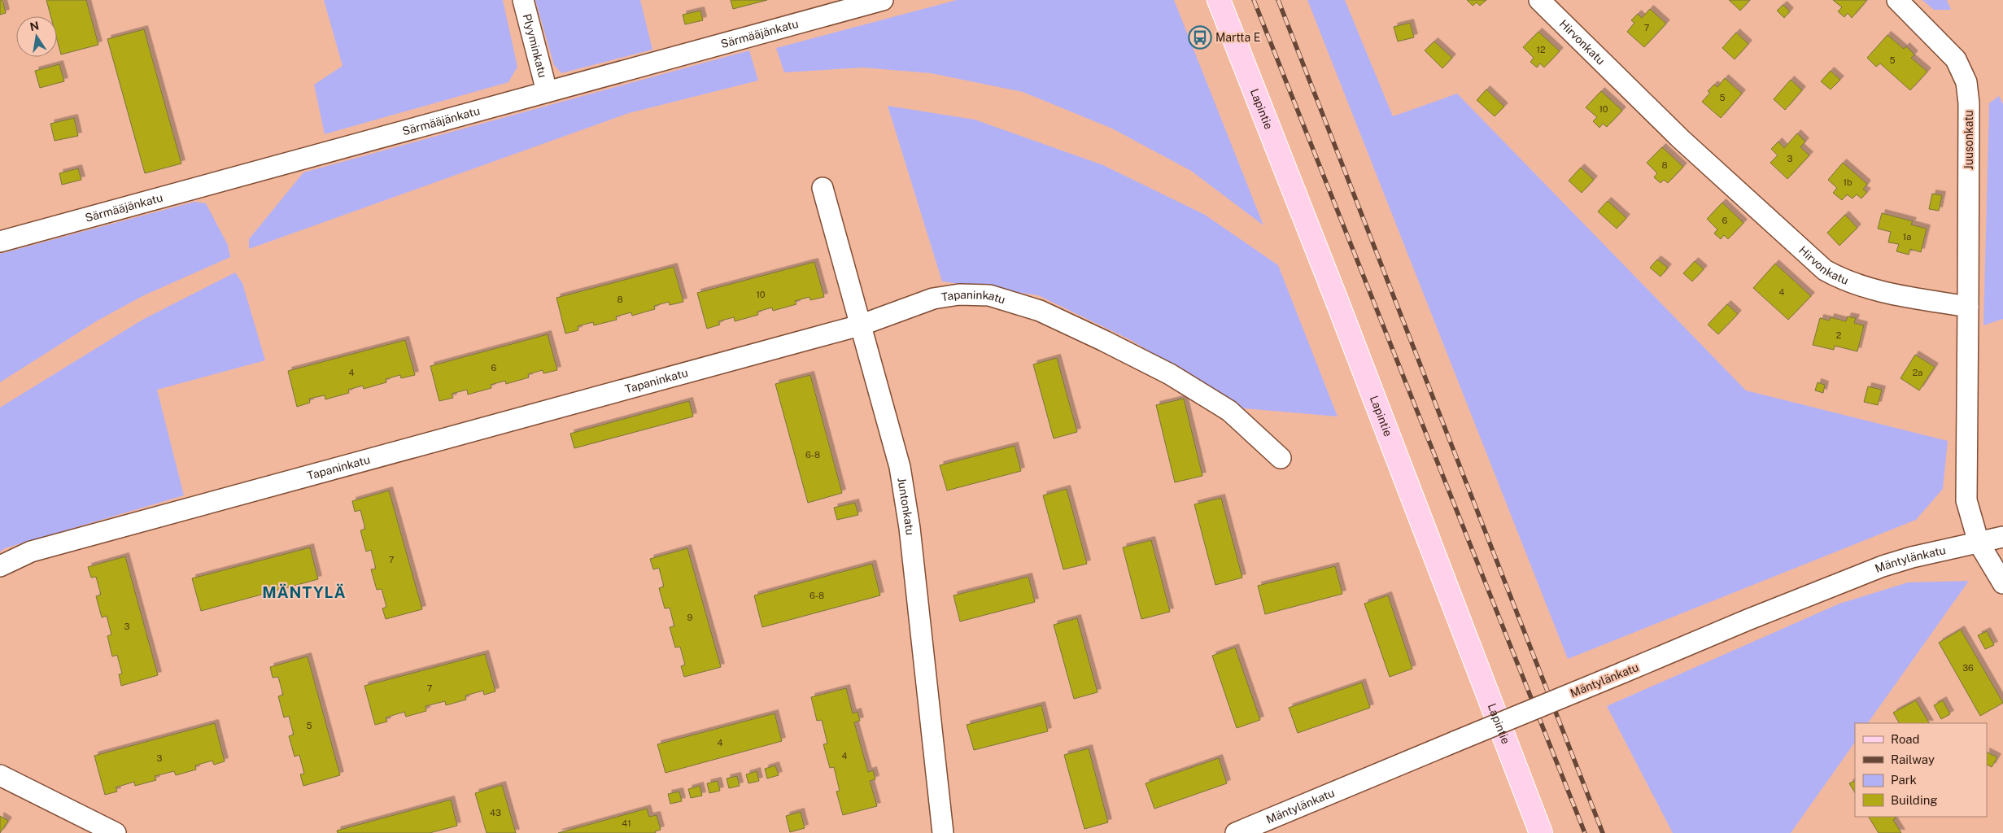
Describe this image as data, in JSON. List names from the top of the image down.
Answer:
{
  "streets": {
    "main road": ["Lapintie"],
    "street": [
      "Särmääjänkatu",
      "Hirvonkatu",
      "Plyyminkatu",
      "Juusonkatu",
      "Tapaninkatu",
      "Juntonkatu",
      "Mäntylänkatu"
    ]
  },
  "crossings": [
    ["Särmääjänkatu", "Plyyminkatu"],
    ["Hirvonkatu", "Juusonkatu"],
    ["Tapaninkatu", "Juntonkatu"]
  ],
  "districts": ["MÄNTYLÄ"],
  "places": {
    "bus stop": ["Martta E"]
  },
  "house_numbers": [
    "7",
    "12",
    "5",
    "5",
    "10",
    "3",
    "8",
    "1b",
    "6",
    "1a",
    "4",
    "10",
    "8",
    "2",
    "6",
    "4",
    "2a",
    "6-8",
    "7",
    "6-8",
    "9",
    "3",
    "36",
    "7",
    "5",
    "4",
    "4",
    "3",
    "43",
    "41"
  ],
  "legend": [
    "Road",
    "Railway",
    "Park",
    "Building"
  ],
  "north": "top"
}
